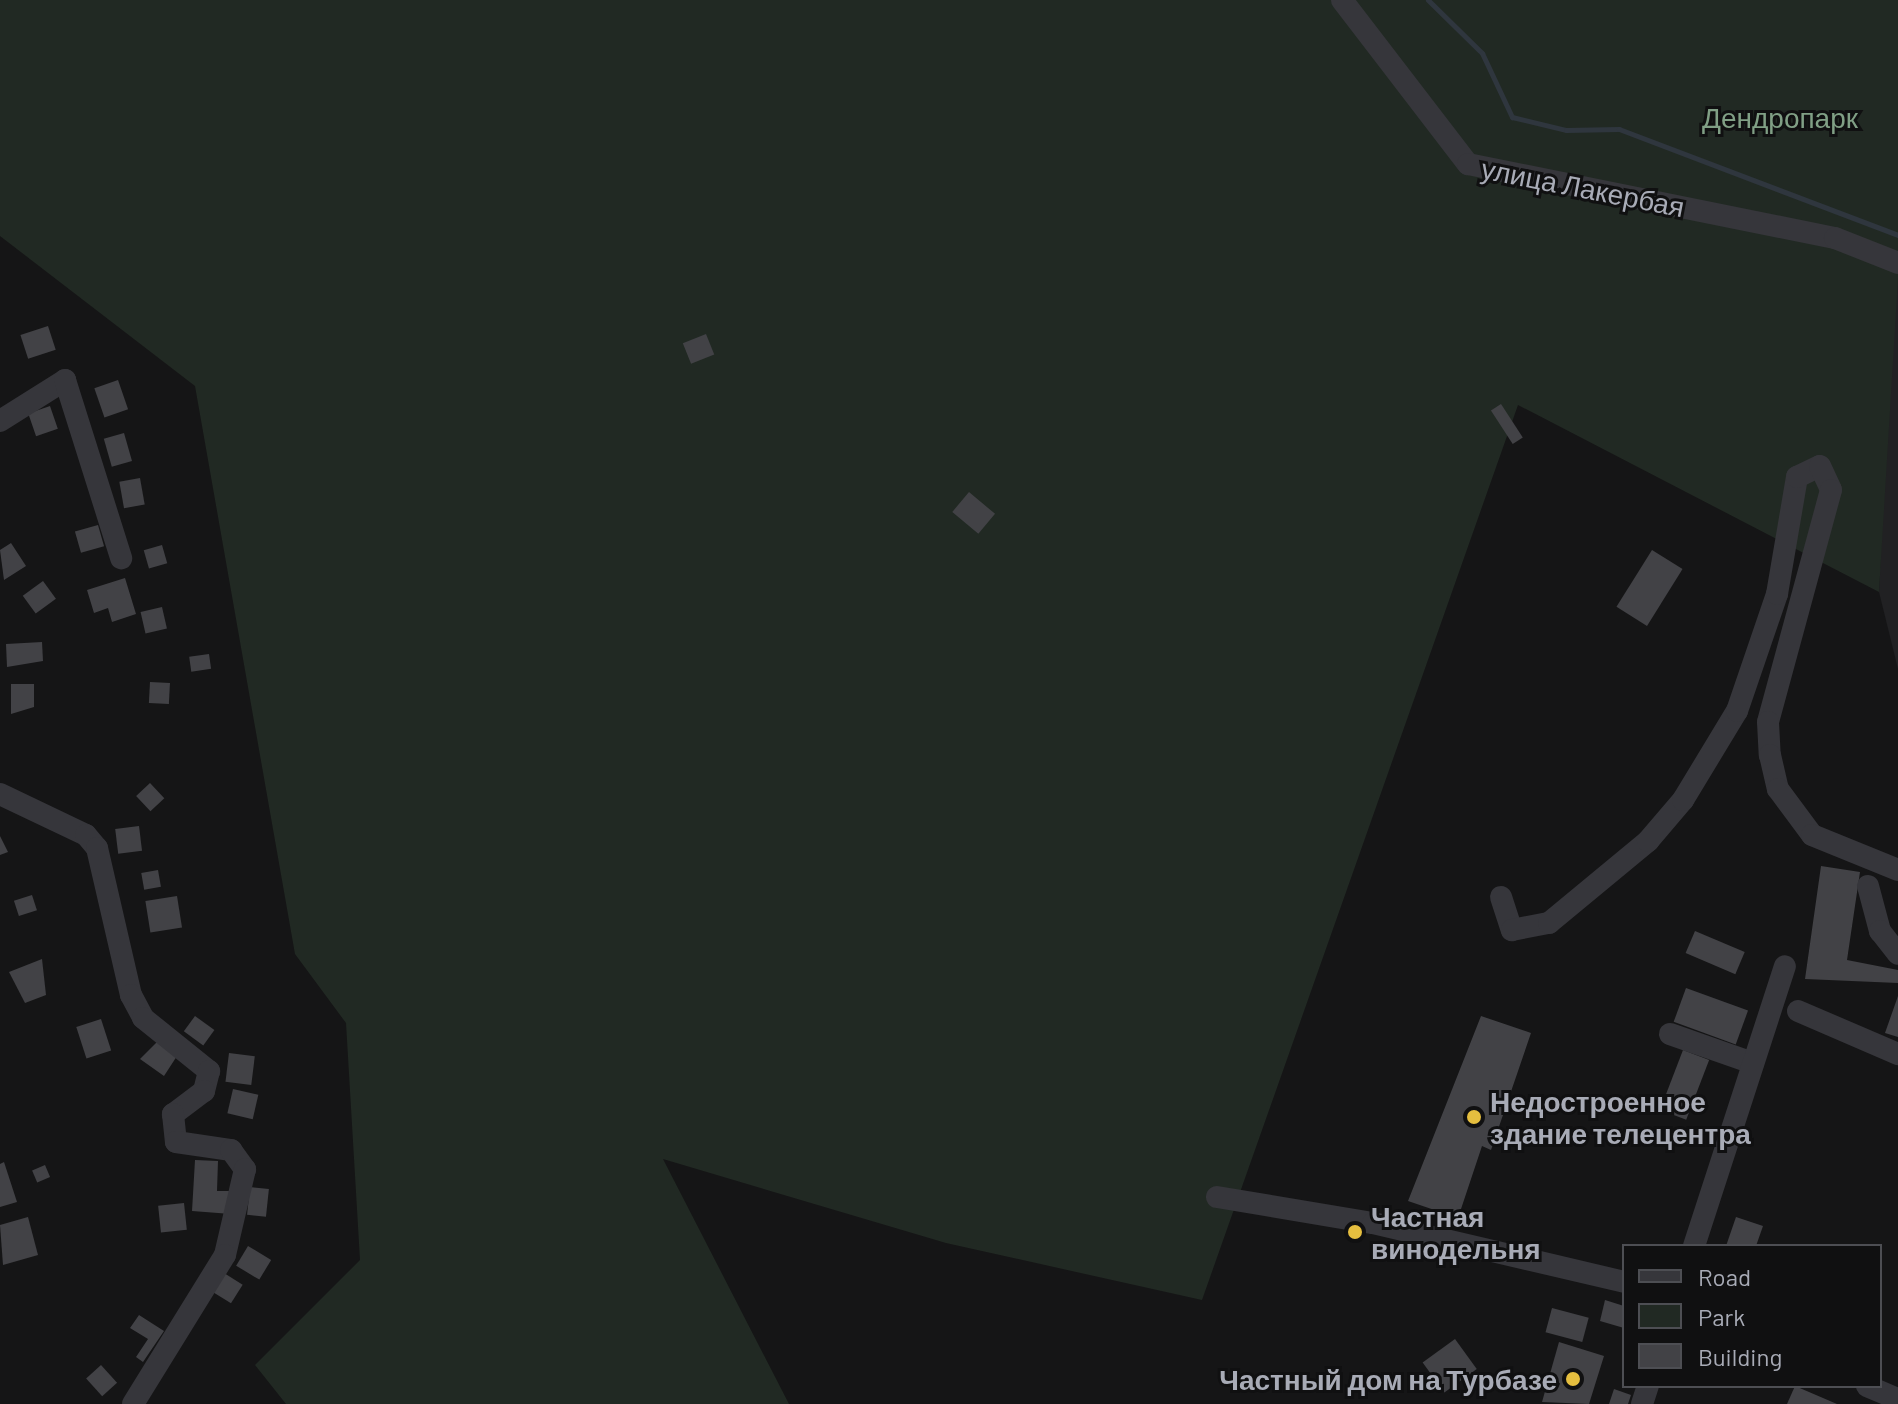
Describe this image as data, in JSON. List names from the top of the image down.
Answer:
{
  "streets": {
    "street": ["улица Лакербая"]
  },
  "parks": ["Дендропарк"],
  "places": ["Недостроенное здание телецентра", "Частная винодельня", "Частный дом на Турбазе"],
  "legend": ["Road", "Park", "Building"]
}
